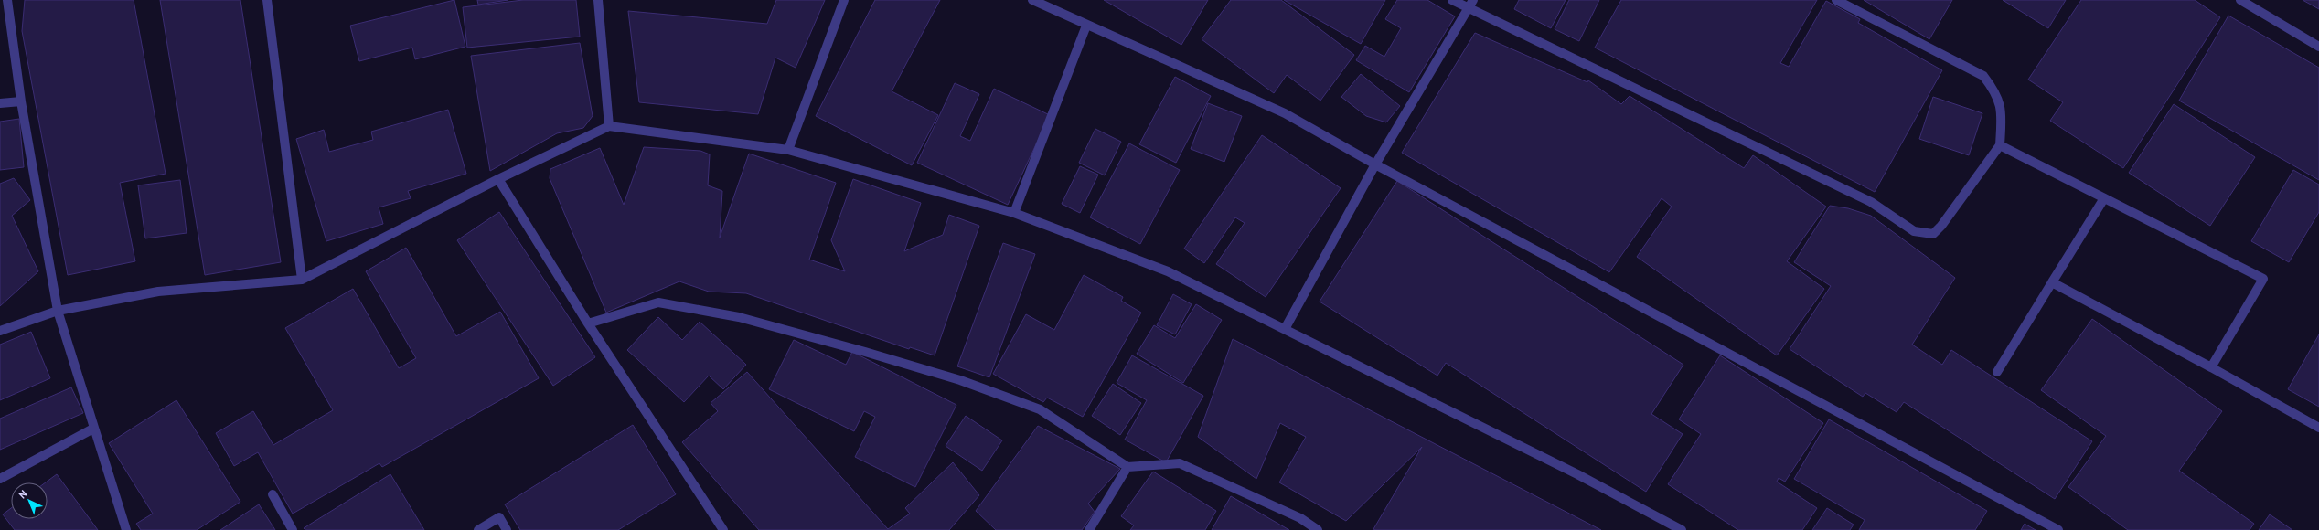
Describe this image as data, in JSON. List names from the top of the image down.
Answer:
{
  "north": "top left"
}
